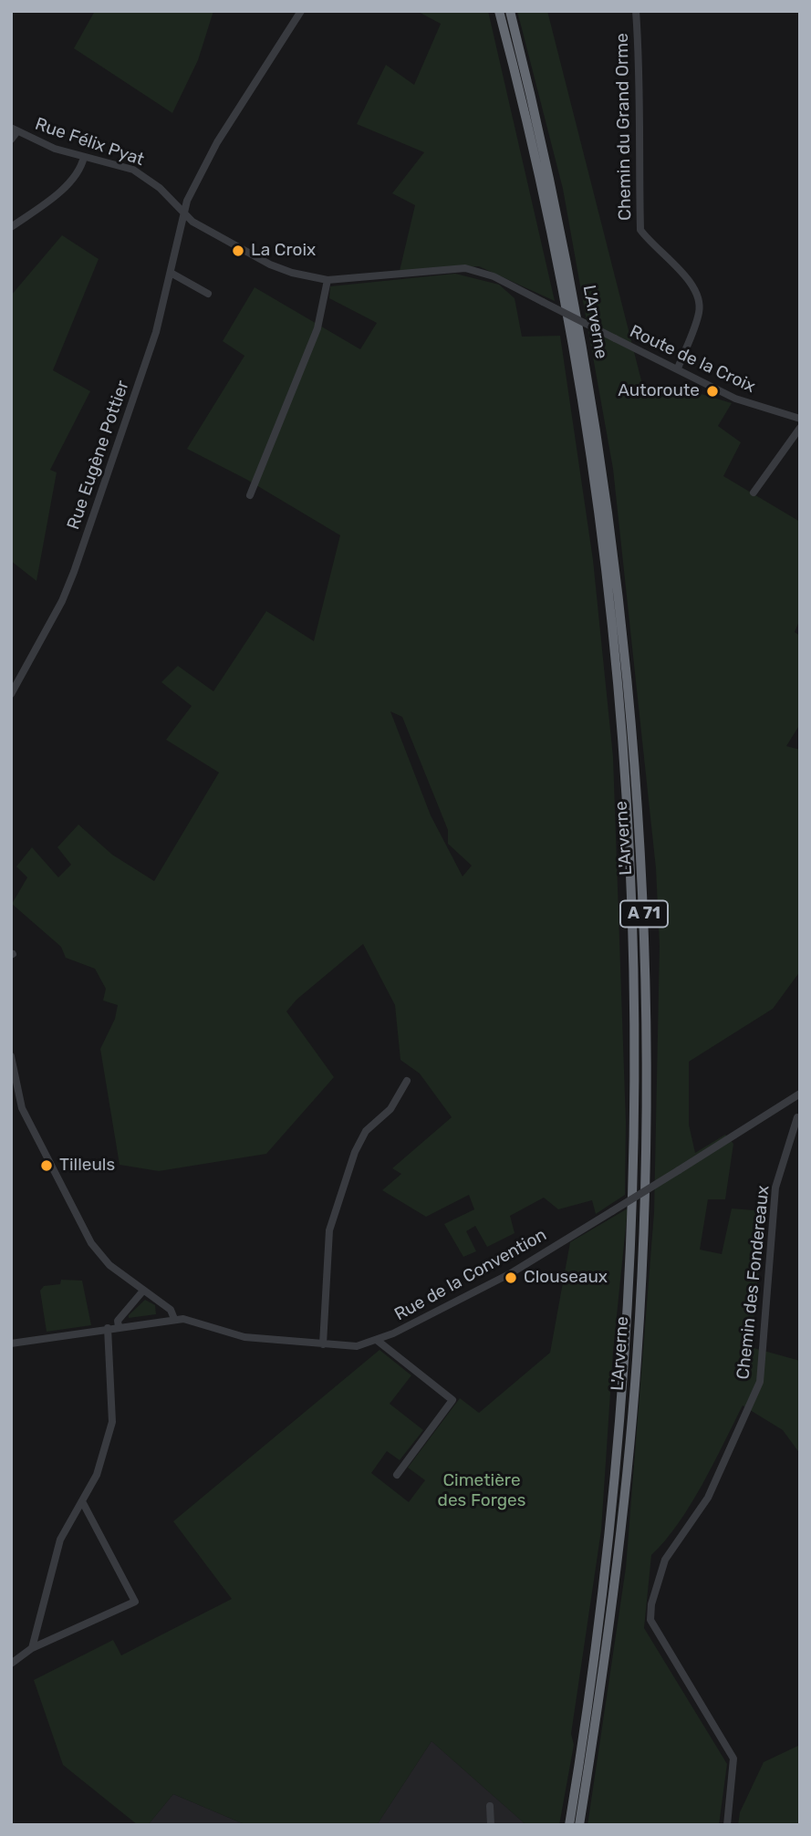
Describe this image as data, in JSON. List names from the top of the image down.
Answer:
{
  "streets": {
    "highway": ["L'Arverne", "A 71"],
    "street": [
      "Chemin du Grand Orme",
      "Rue Félix Pyat",
      "Route de la Croix",
      "Rue Eugène Pottier",
      "Rue de la Convention",
      "Chemin des Fondereaux"
    ]
  },
  "crossings": [
    ["Chemin du Grand Orme", "Route de la Croix"],
    ["Rue Félix Pyat", "Route de la Croix"],
    ["Rue Félix Pyat", "Rue Eugène Pottier"],
    ["Route de la Croix", "Rue Eugène Pottier"]
  ],
  "parks": ["Cimetière des Forges"],
  "places": [
    "La Croix",
    "Autoroute",
    "Tilleuls",
    "Clouseaux"
  ]
}
